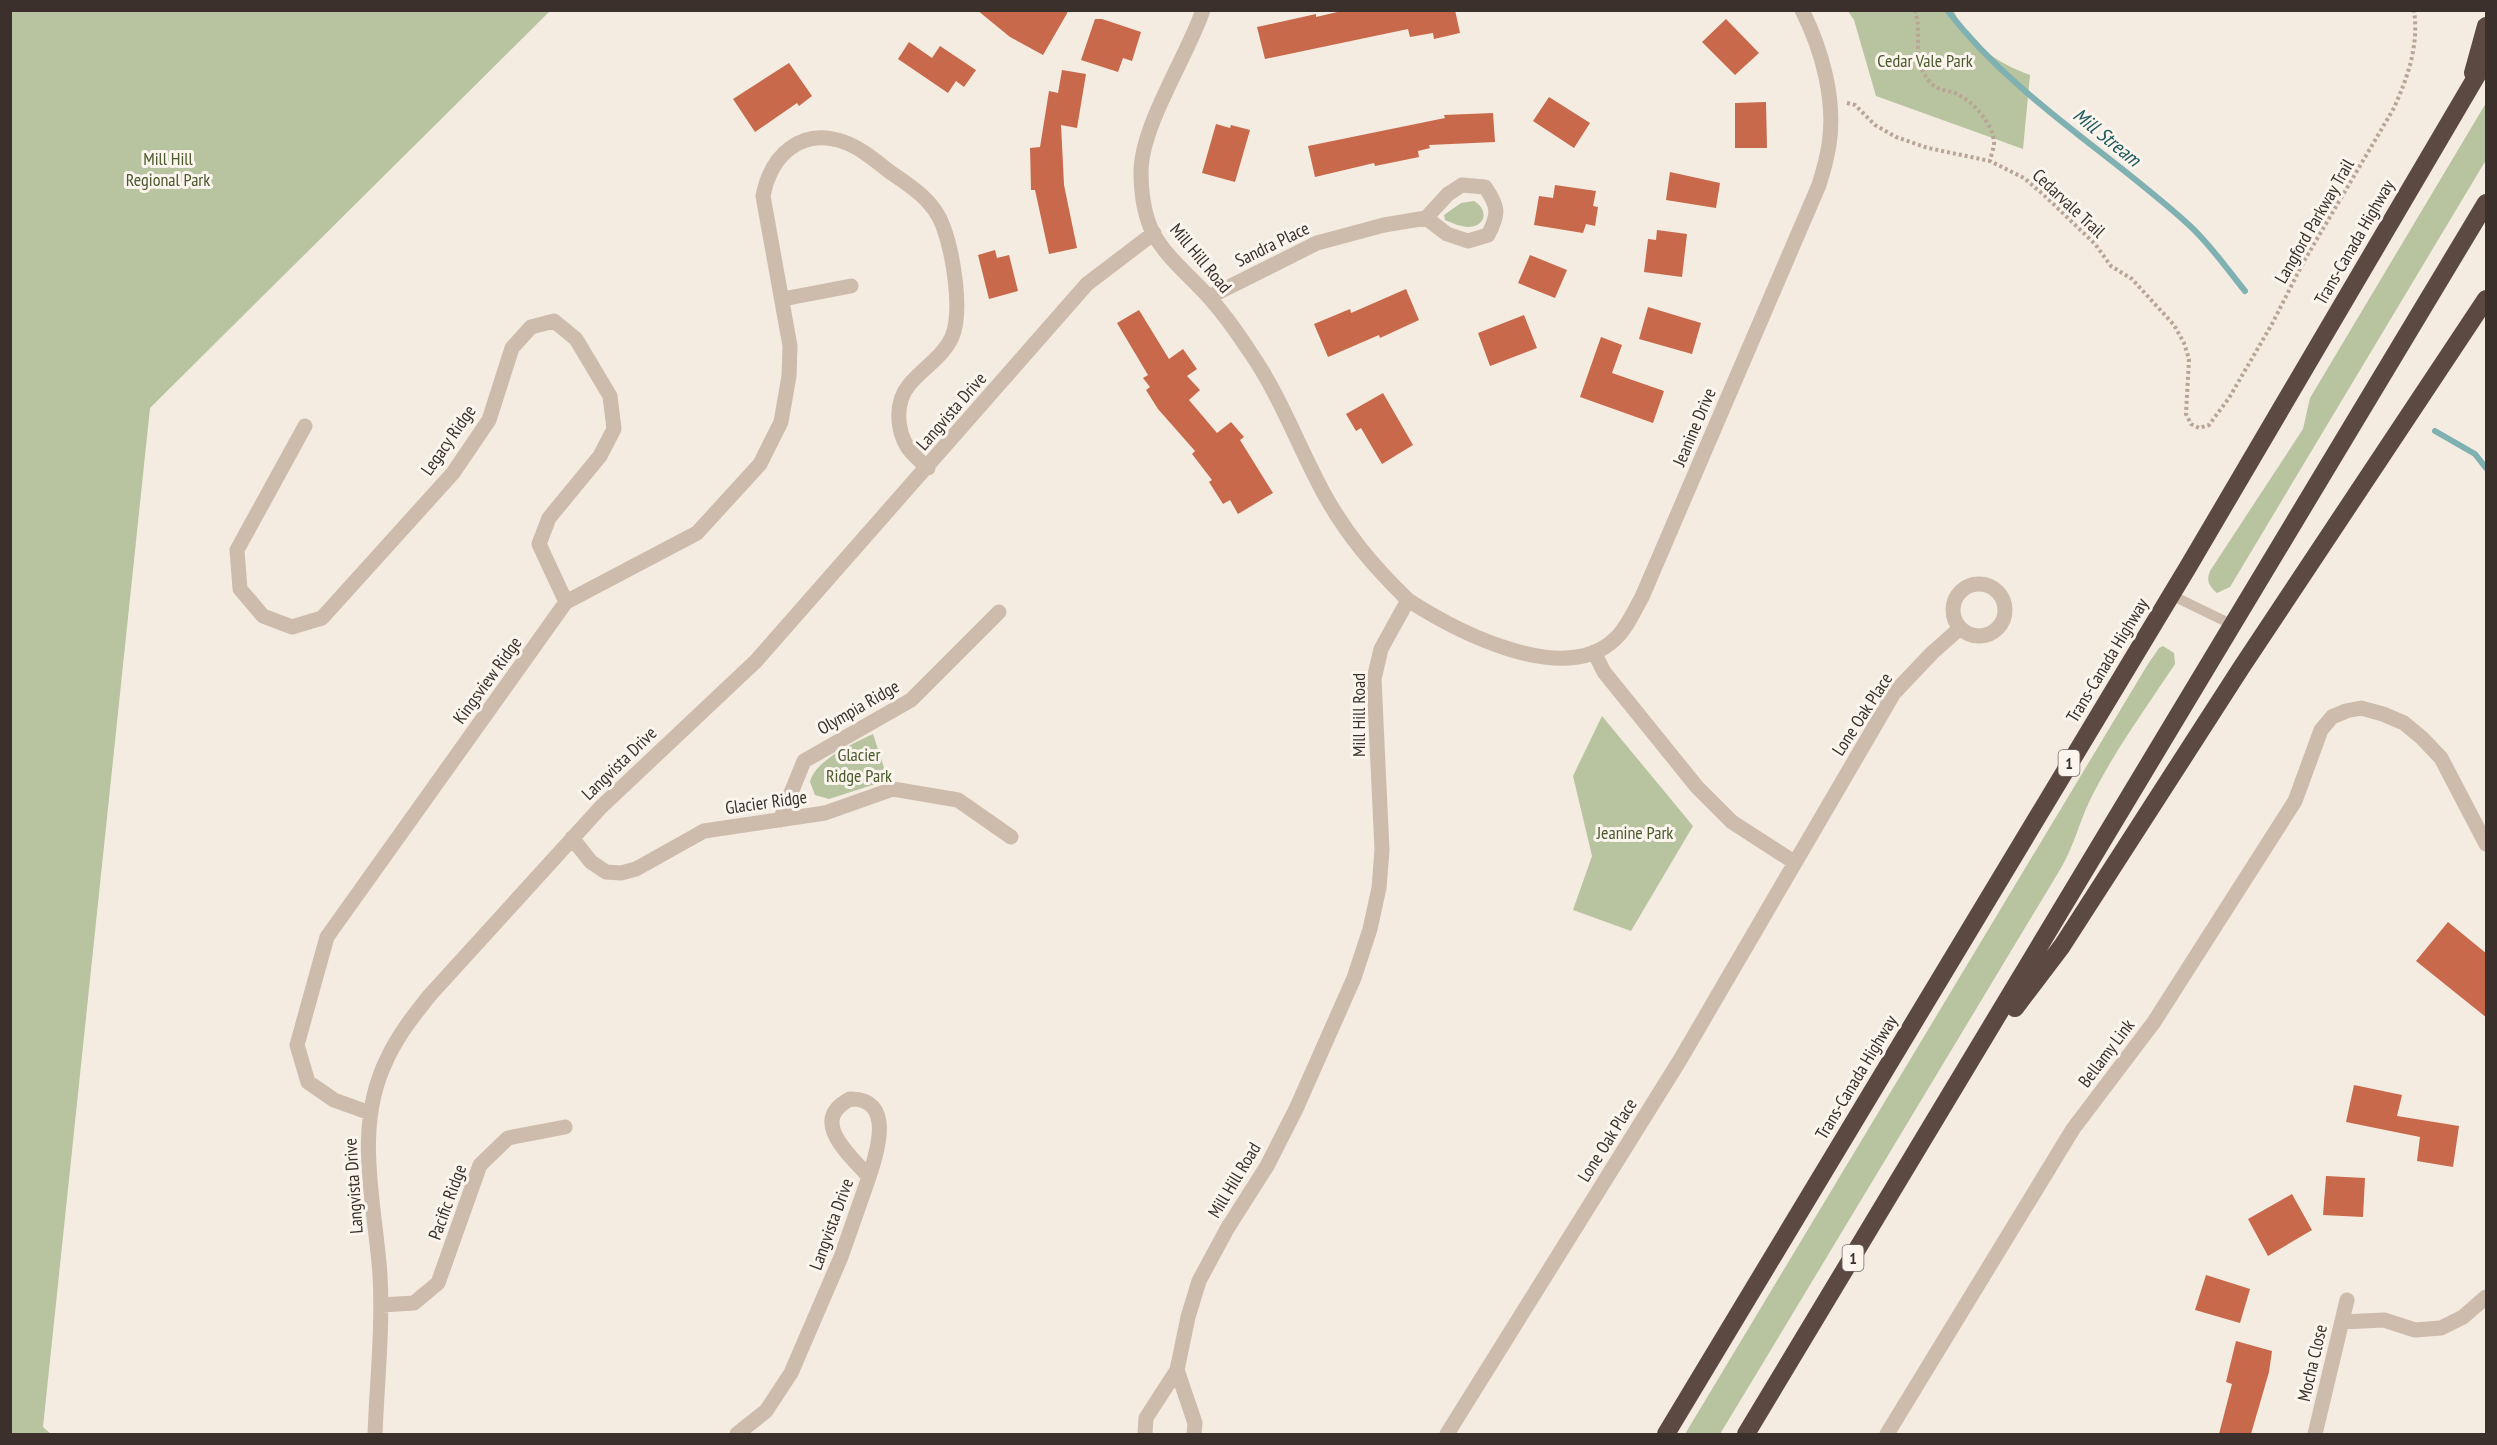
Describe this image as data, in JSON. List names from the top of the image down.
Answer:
{
  "streets": {
    "highway": ["Trans-Canada Highway", "1"],
    "street": [
      "Sandra Place",
      "Mill Hill Road",
      "Langvista Drive",
      "Jeanine Drive",
      "Legacy Ridge",
      "Kingsview Ridge",
      "Olympia Ridge",
      "Lone Oak Place",
      "Glacier Ridge",
      "Bellamy Link",
      "Pacific Ridge",
      "Mocha Close"
    ],
    "path": ["Cedarvale Trail", "Langford Parkway Trail"]
  },
  "crossings": [
    ["Cedarvale Trail", "Langford Parkway Trail"],
    ["Cedarvale Trail", "Jeanine Drive"],
    ["Sandra Place", "Mill Hill Road"],
    ["Mill Hill Road", "Langvista Drive"],
    ["Mill Hill Road", "Jeanine Drive"],
    ["Langvista Drive", "Kingsview Ridge"],
    ["Langvista Drive", "Glacier Ridge"],
    ["Langvista Drive", "Pacific Ridge"],
    ["Legacy Ridge", "Kingsview Ridge"],
    ["Olympia Ridge", "Glacier Ridge"]
  ],
  "water": ["Mill Stream"],
  "parks": [
    "Cedar Vale Park",
    "Mill Hill Regional Park",
    "Glacier Ridge Park",
    "Jeanine Park"
  ]
}
